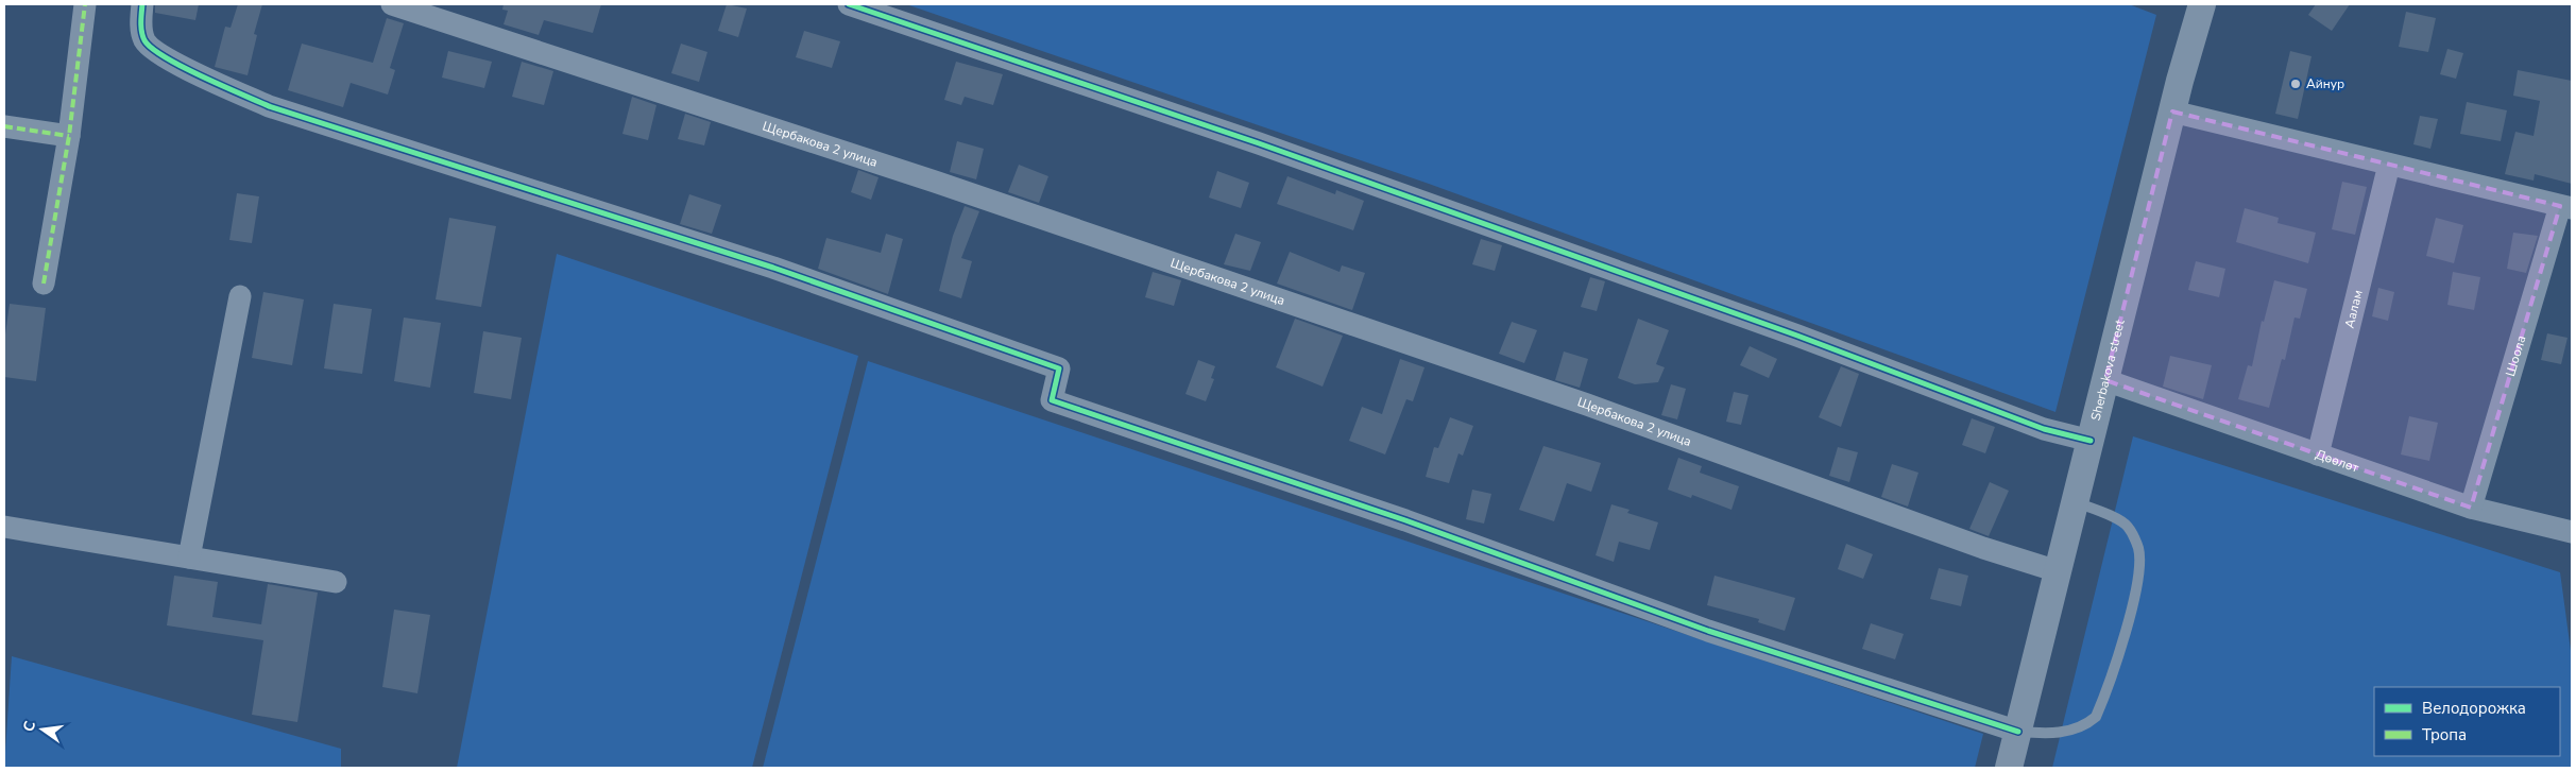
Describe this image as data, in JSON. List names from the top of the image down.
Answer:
{
  "streets": {
    "street": [
      "Щербакова 2 улица",
      "Аалам",
      "Шоола",
      "Sherbakova street",
      "Дөөлөт"
    ]
  },
  "crossings": [
    ["Щербакова 2 улица", "Sherbakova street"],
    ["Аалам", "Дөөлөт"],
    ["Шоола", "Дөөлөт"],
    ["Sherbakova street", "Дөөлөт"]
  ],
  "places": ["Айнур"],
  "legend": ["Велодорожка", "Тропа"],
  "north": "left"
}
